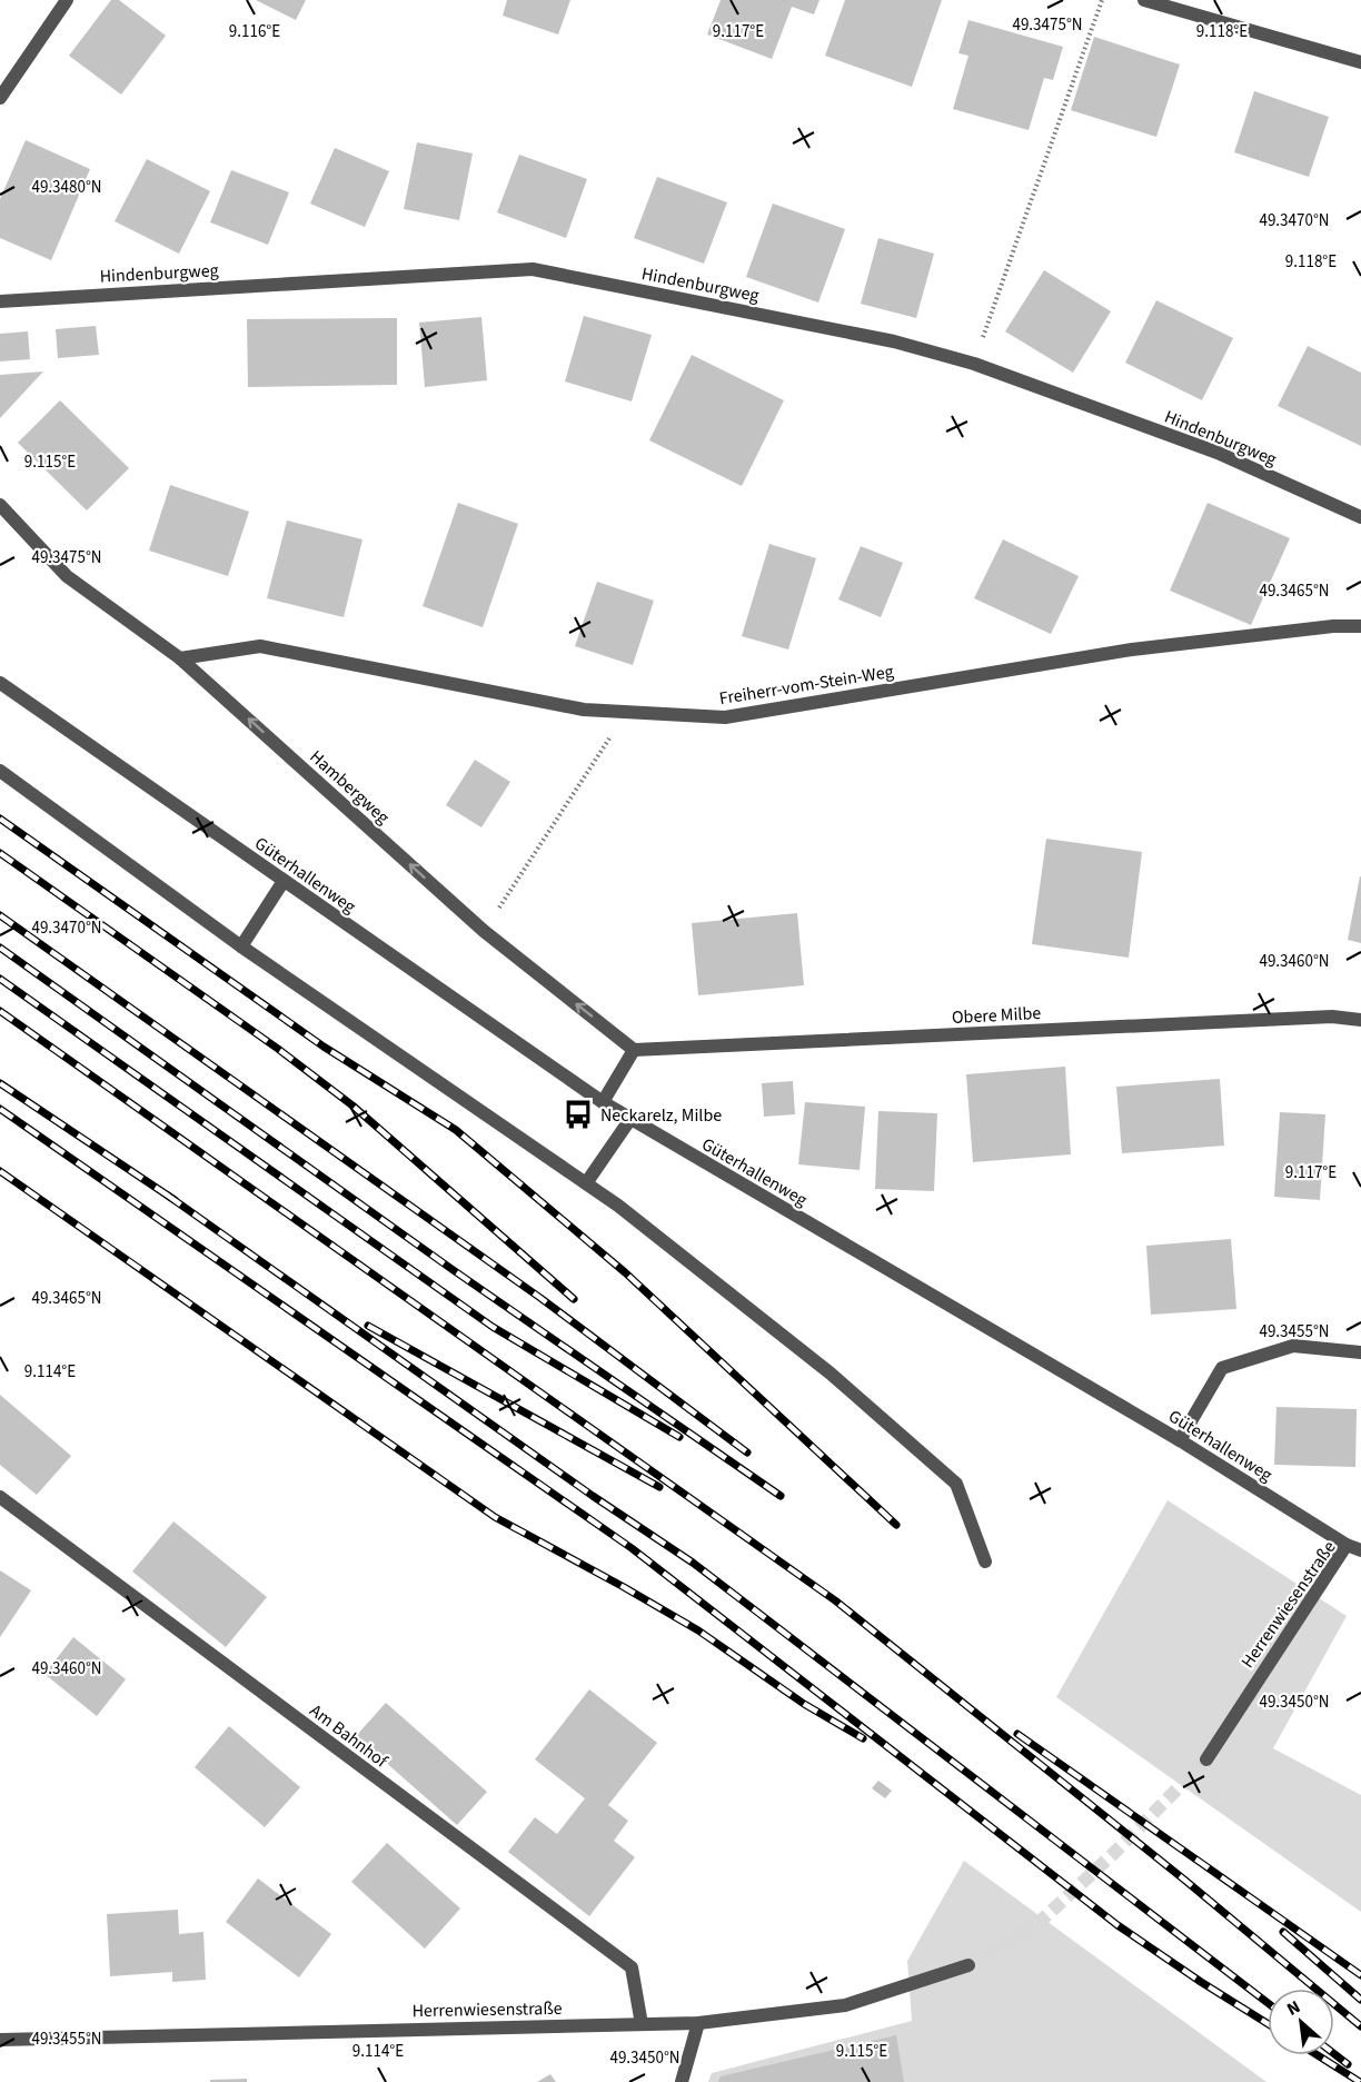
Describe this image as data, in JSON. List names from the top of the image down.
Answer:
{
  "streets": {
    "street": [
      "Hindenburgweg",
      "Freiherr-vom-Stein-Weg",
      "Hambergweg",
      "Güterhallenweg",
      "Obere Milbe",
      "Herrenwiesenstraße",
      "Am Bahnhof"
    ]
  },
  "crossings": [
    ["Freiherr-vom-Stein-Weg", "Hambergweg"],
    ["Hambergweg", "Obere Milbe"],
    ["Güterhallenweg", "Herrenwiesenstraße"],
    ["Herrenwiesenstraße", "Am Bahnhof"]
  ],
  "one_way": ["Hambergweg"],
  "places": {
    "bus stop": ["Neckarelz, Milbe"]
  },
  "north": "top left",
  "coordinates": [
    "49.3475°N",
    "9.116°E",
    "9.117°E",
    "9.118°E",
    "49.3480°N",
    "49.3470°N",
    "9.115°E",
    "49.3465°N",
    "49.3460°N",
    "49.3455°N",
    "9.114°E",
    "49.3450°N"
  ]
}
